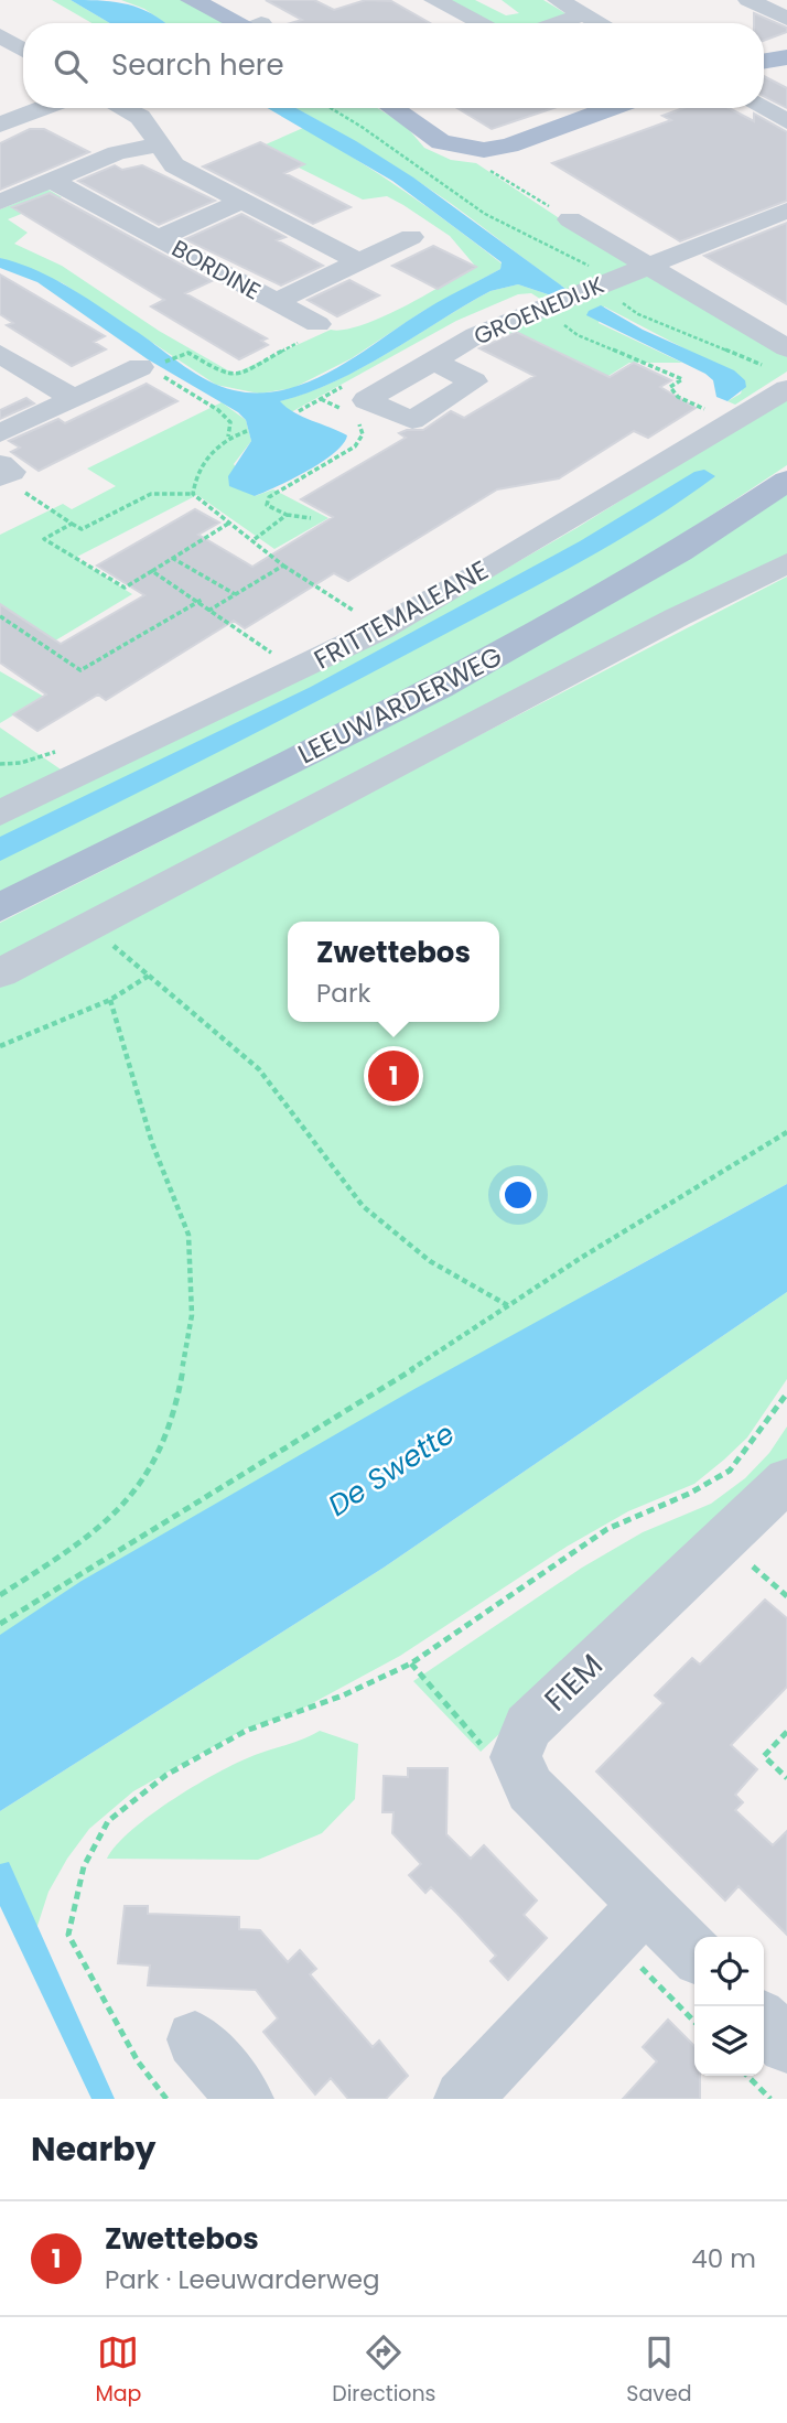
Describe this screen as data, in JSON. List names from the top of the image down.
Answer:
{
  "streets": {
    "main road": ["LEEUWARDERWEG"],
    "street": [
      "BORDINE",
      "GROENEDIJK",
      "FRITTEMALEANE",
      "FIEM"
    ]
  },
  "crossings": [
    ["GROENEDIJK", "FRITTEMALEANE"]
  ],
  "water": ["De Swette"],
  "page": {
    "search": "Search here",
    "popup": ["Zwettebos", "Park"],
    "pins": "1",
    "heading": "Nearby",
    "list": [
      {
        "mark": "1",
        "name": "Zwettebos",
        "note": "Park · Leeuwarderweg",
        "value": "40 m"
      }
    ],
    "nav": ["Map", "Directions", "Saved"]
  }
}
